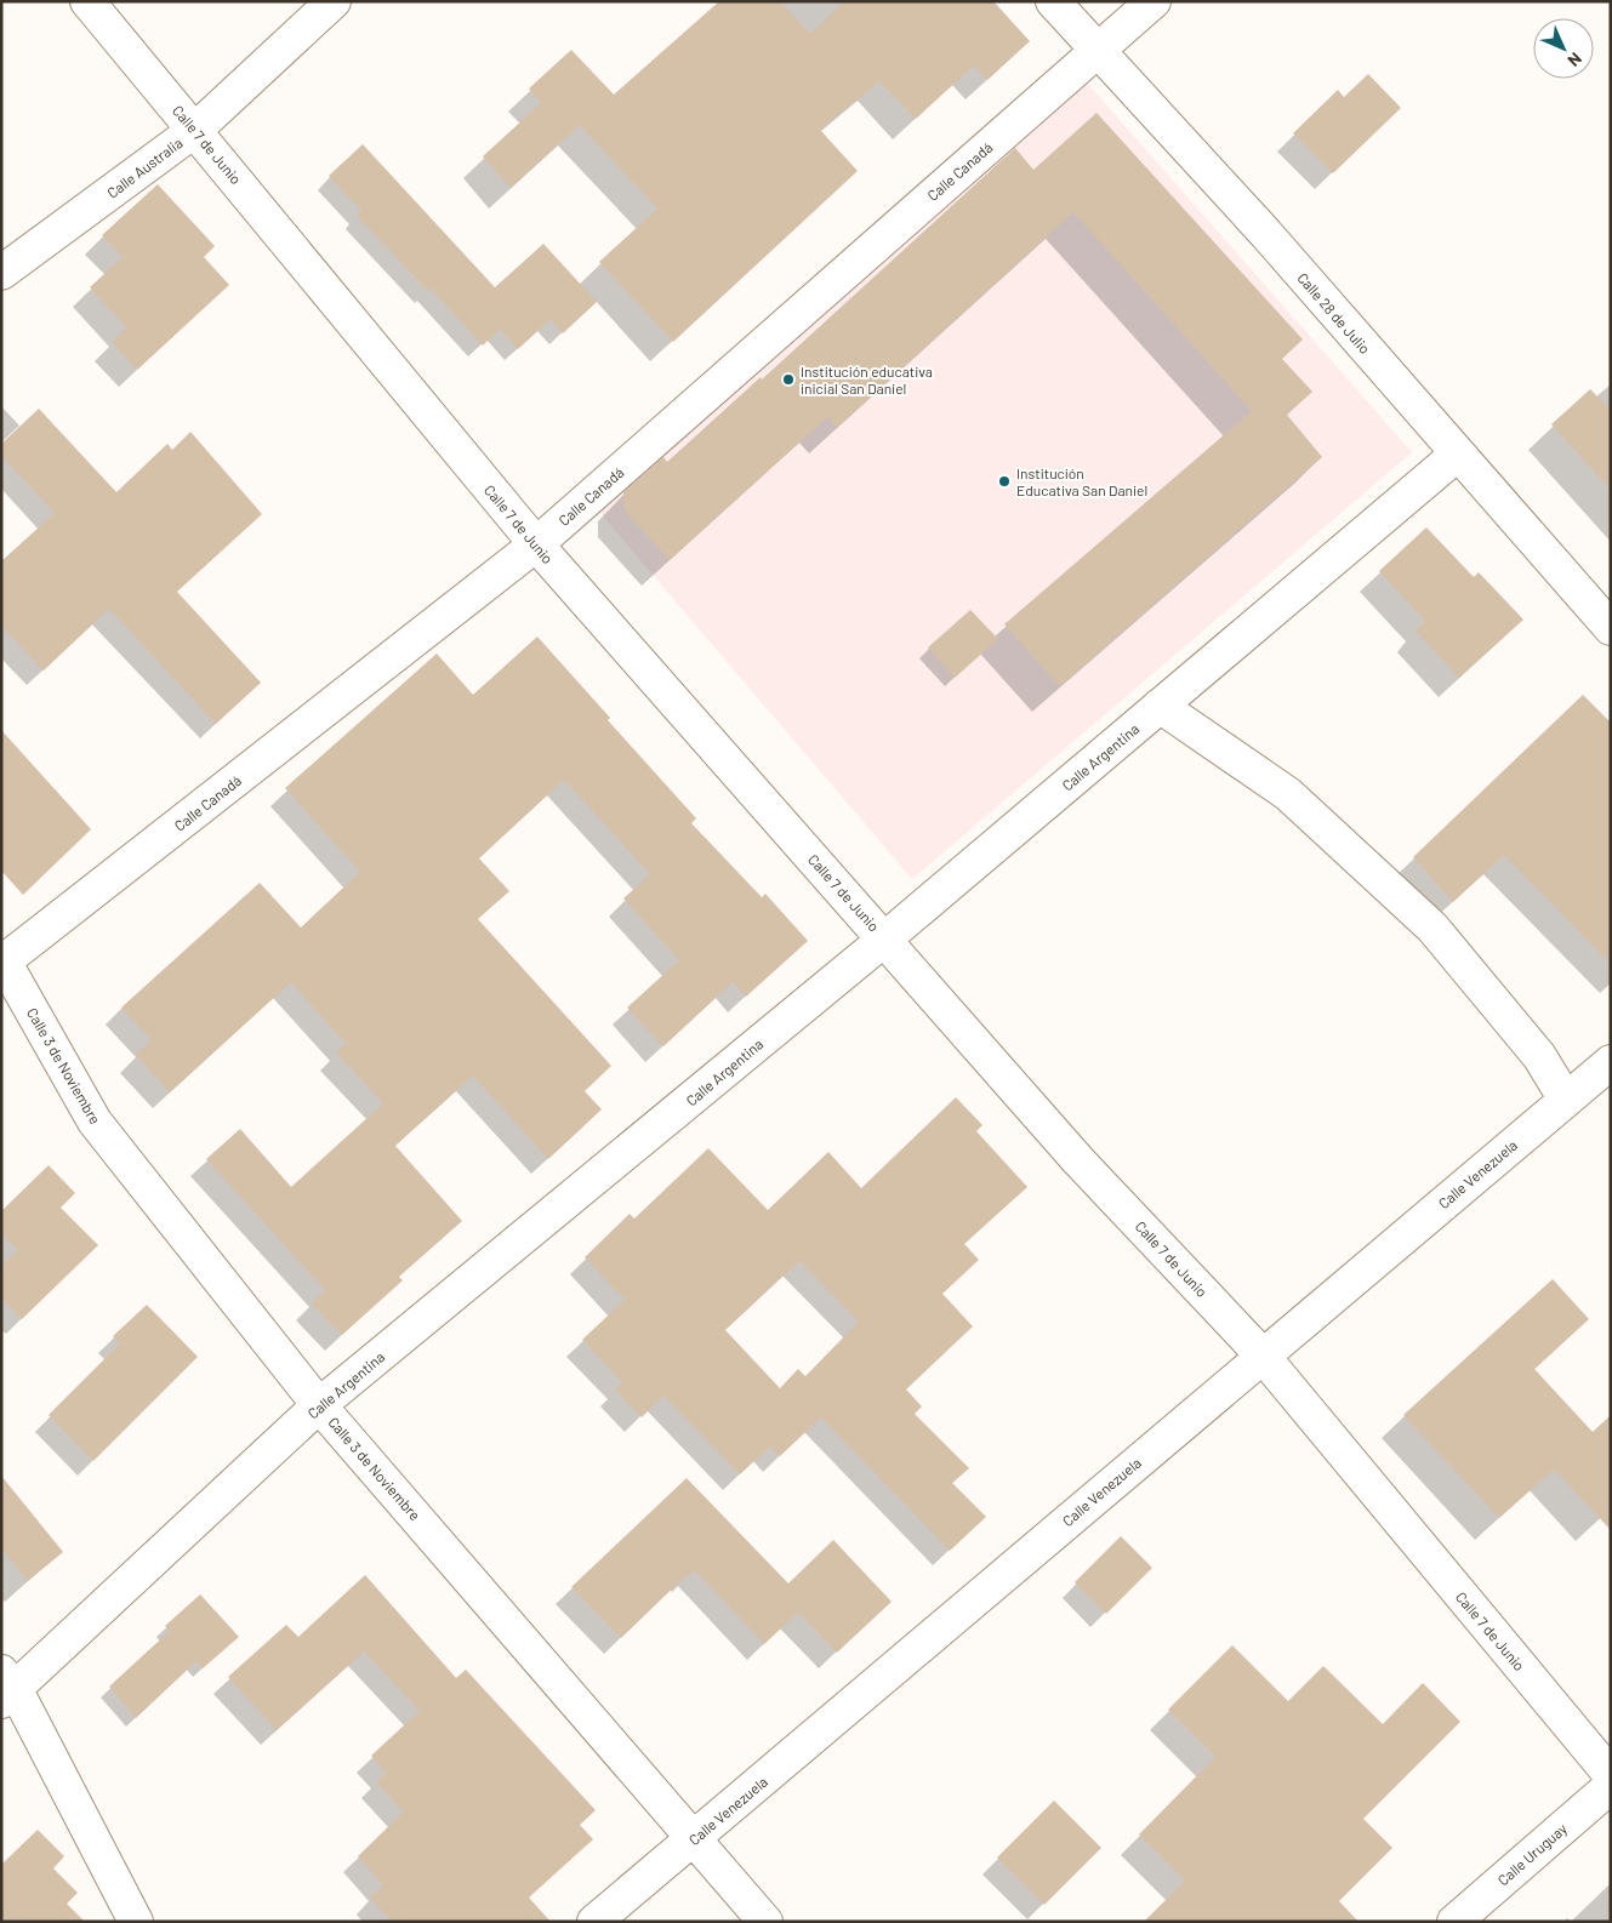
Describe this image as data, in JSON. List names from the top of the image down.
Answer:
{
  "streets": {
    "street": [
      "Calle 7 de Junio",
      "Calle Australia",
      "Calle Canadá",
      "Calle 28 de Julio",
      "Calle Argentina",
      "Calle 3 de Noviembre",
      "Calle Venezuela",
      "Calle Uruguay"
    ]
  },
  "crossings": [
    ["Calle 7 de Junio", "Calle Australia"],
    ["Calle 7 de Junio", "Calle Canadá"],
    ["Calle 7 de Junio", "Calle Argentina"],
    ["Calle 7 de Junio", "Calle Venezuela"],
    ["Calle Canadá", "Calle 28 de Julio"],
    ["Calle Canadá", "Calle 3 de Noviembre"],
    ["Calle 28 de Julio", "Calle Argentina"],
    ["Calle Argentina", "Calle 3 de Noviembre"],
    ["Calle 3 de Noviembre", "Calle Venezuela"]
  ],
  "places": ["Institución educativa inicial San Daniel", "Institución Educativa San Daniel"],
  "north": "bottom right"
}
